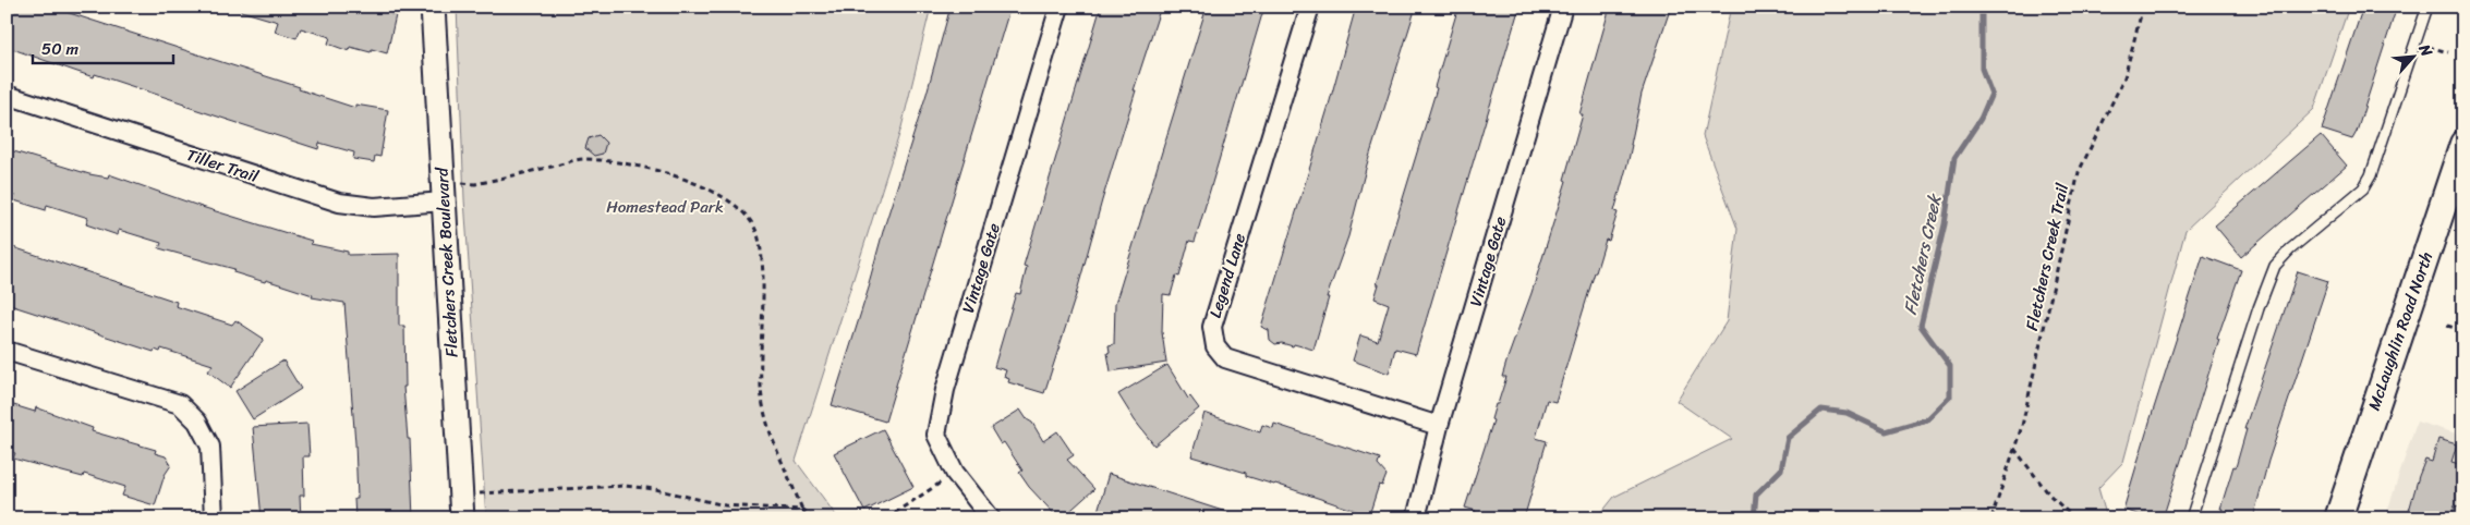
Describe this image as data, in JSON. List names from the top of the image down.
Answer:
{
  "streets": {
    "main road": ["McLaughlin Road North"],
    "street": [
      "Tiller Trail",
      "Vintage Gate",
      "Fletchers Creek Boulevard",
      "Legend Lane"
    ],
    "path": ["Fletchers Creek Trail"]
  },
  "crossings": [
    ["Tiller Trail", "Fletchers Creek Boulevard"],
    ["Vintage Gate", "Legend Lane"]
  ],
  "water": ["Fletchers Creek"],
  "parks": ["Homestead Park"],
  "scale_bar": "50 m",
  "north": "top right"
}
